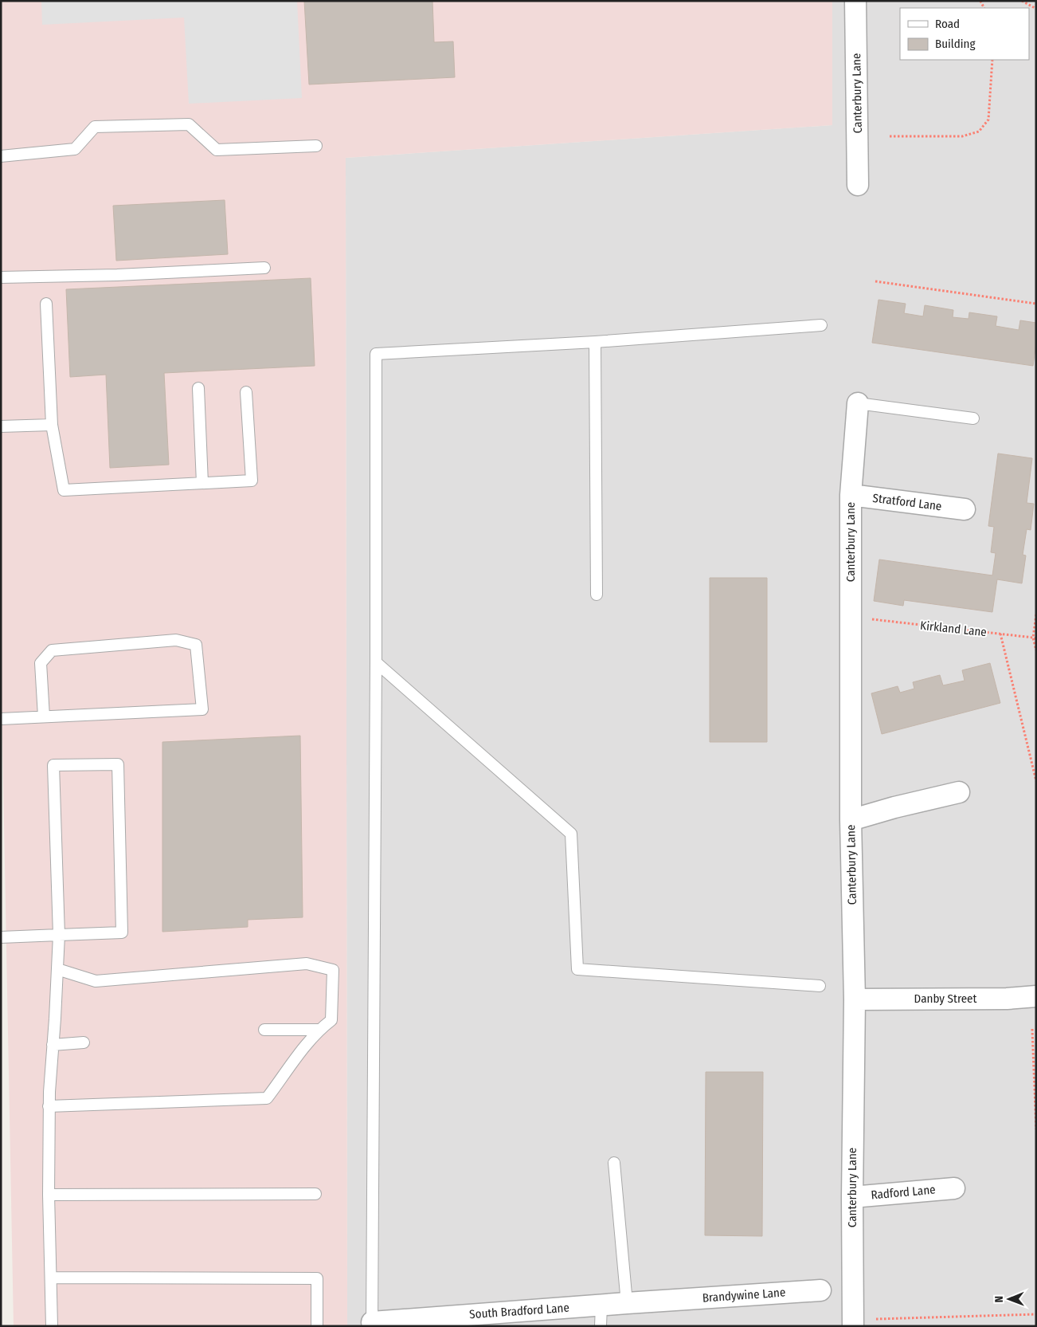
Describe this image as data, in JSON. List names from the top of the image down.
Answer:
{
  "streets": {
    "street": [
      "Canterbury Lane",
      "Stratford Lane",
      "Danby Street",
      "Radford Lane",
      "Brandywine Lane",
      "South Bradford Lane"
    ],
    "path": ["Kirkland Lane"]
  },
  "crossings": [
    ["Canterbury Lane", "Stratford Lane"],
    ["Canterbury Lane", "Kirkland Lane"],
    ["Canterbury Lane", "Danby Street"],
    ["Canterbury Lane", "Radford Lane"],
    ["Brandywine Lane", "South Bradford Lane"]
  ],
  "legend": ["Road", "Building"],
  "north": "left"
}
